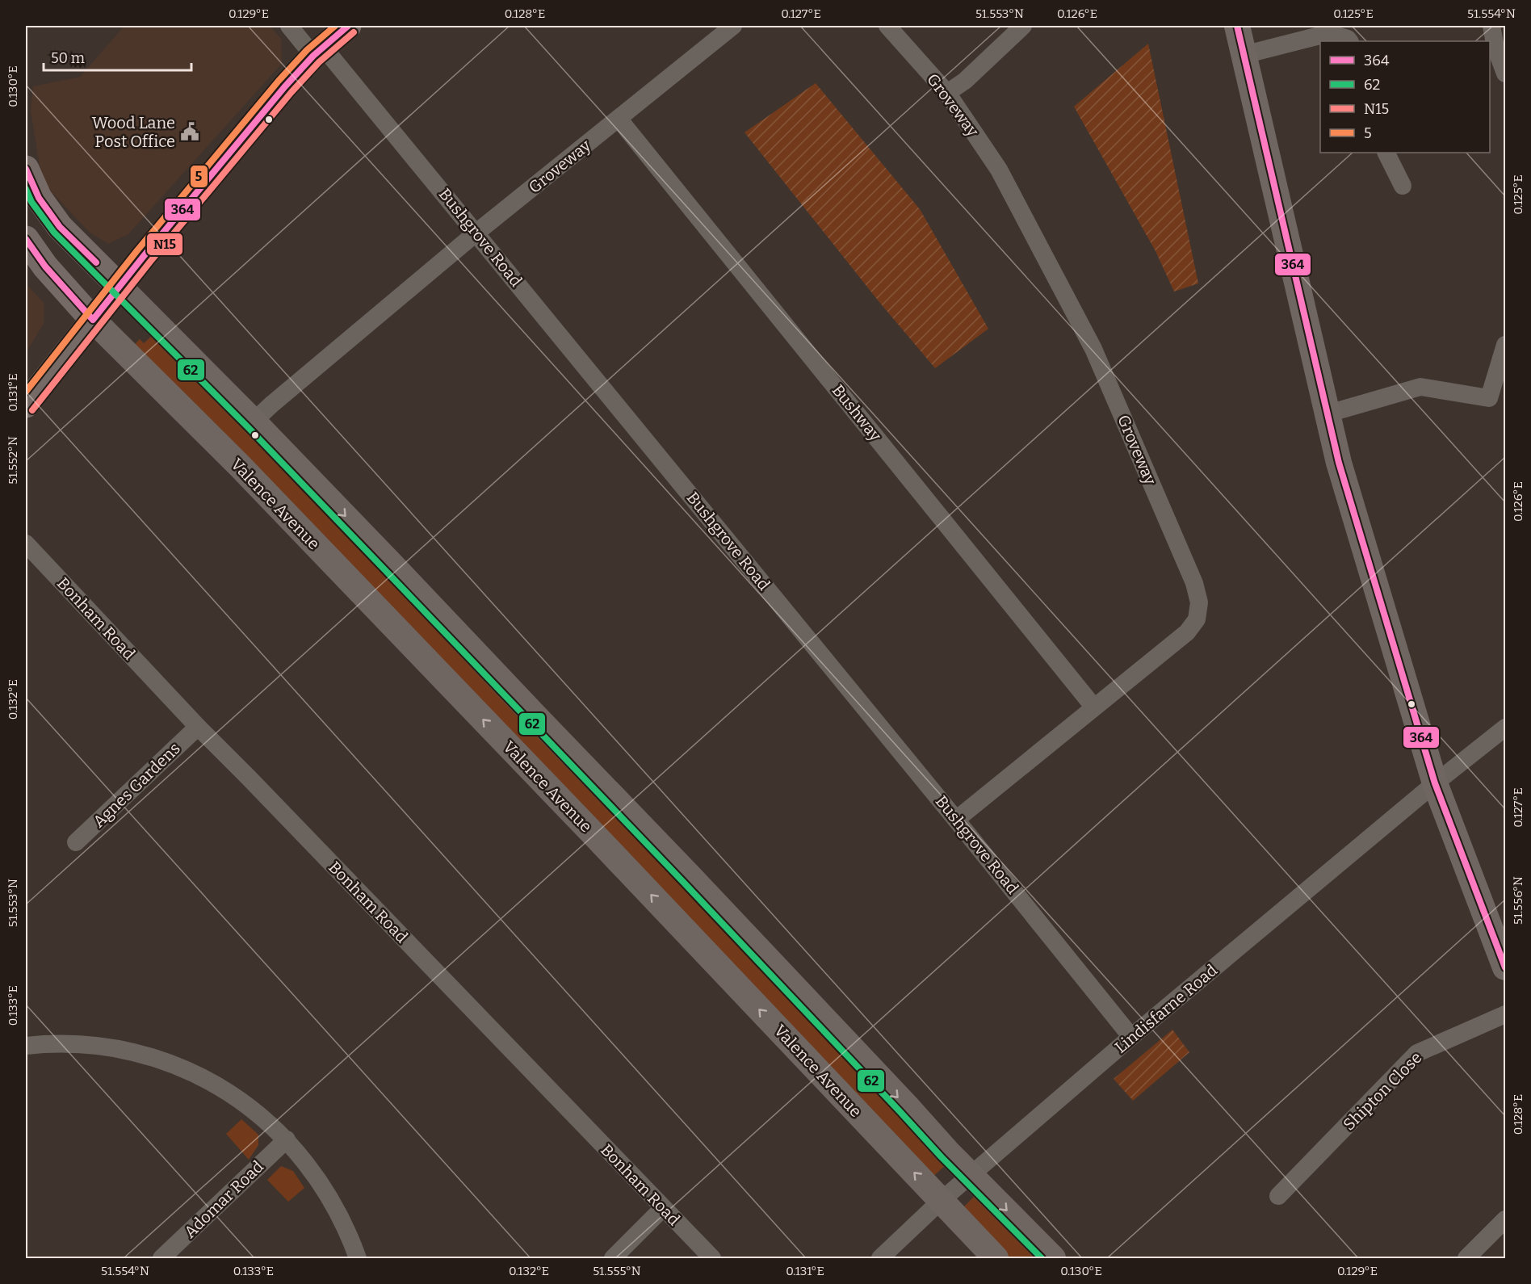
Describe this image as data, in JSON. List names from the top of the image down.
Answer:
{
  "streets": {
    "street": [
      "Groveway",
      "Bushgrove Road",
      "Bushway",
      "Valence Avenue",
      "Bonham Road",
      "Agnes Gardens",
      "Lindisfarne Road",
      "Shipton Close",
      "Adomar Road"
    ]
  },
  "crossings": [
    ["Groveway", "Bushgrove Road"],
    ["Groveway", "Bushway"],
    ["Bushgrove Road", "Lindisfarne Road"],
    ["Valence Avenue", "Lindisfarne Road"],
    ["Bonham Road", "Agnes Gardens"]
  ],
  "places": {
    "public building": ["Wood Lane Post Office"]
  },
  "lines": [
    "transit line 364",
    "transit line 5",
    "transit line N15",
    "transit line 62"
  ],
  "legend": [
    "364",
    "62",
    "N15",
    "5"
  ],
  "scale_bar": "50 m",
  "coordinates": [
    "0.129°E",
    "0.128°E",
    "0.127°E",
    "51.553°N",
    "0.126°E",
    "0.125°E",
    "51.554°N",
    "0.130°E",
    "0.131°E",
    "51.552°N",
    "0.132°E",
    "51.556°N",
    "0.133°E",
    "51.555°N"
  ]
}
